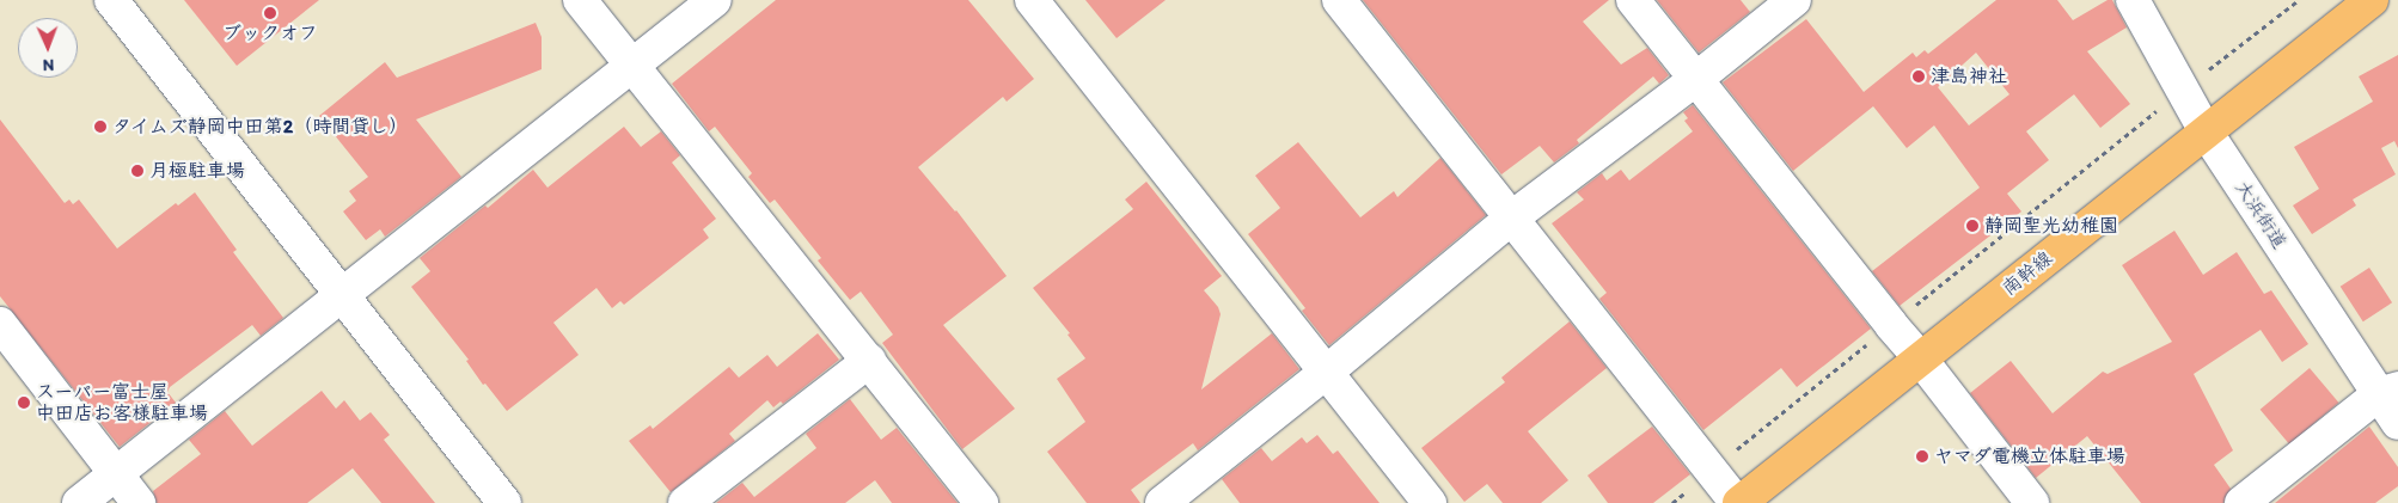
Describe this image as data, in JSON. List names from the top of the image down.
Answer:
{
  "streets": {
    "main road": ["南幹線"],
    "street": ["大浜街道"]
  },
  "crossings": [
    ["大浜街道", "南幹線"]
  ],
  "places": [
    "ブックオフ",
    "津島神社",
    "タイムズ静岡中田第2（時間貸し）",
    "月極駐車場",
    "静岡聖光幼稚園",
    "スーパー富士屋 中田店お客様駐車場",
    "ヤマダ電機立体駐車場"
  ],
  "north": "bottom"
}
